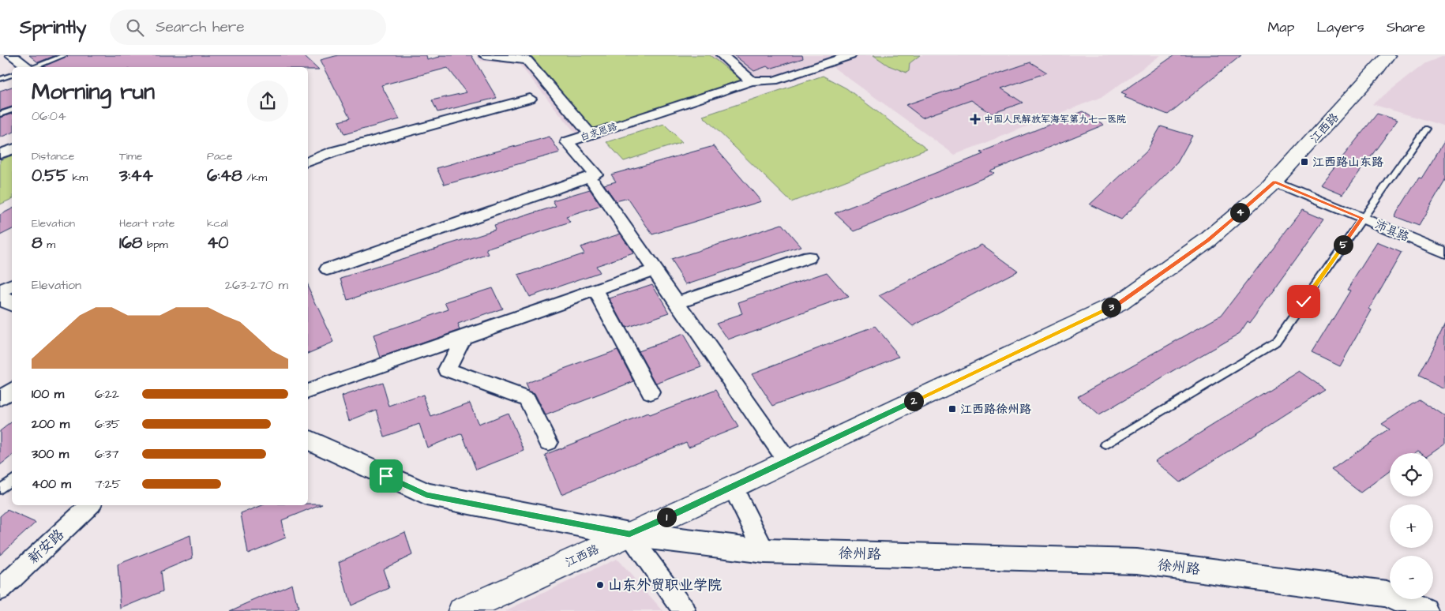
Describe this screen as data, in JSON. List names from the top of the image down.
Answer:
{
  "streets": {
    "main road": ["江西路"],
    "street": [
      "白求恩路",
      "沛县路",
      "新安路",
      "徐州路"
    ]
  },
  "crossings": [
    ["江西路", "沛县路"],
    ["江西路", "徐州路"]
  ],
  "places": {
    "health": ["中国人民解放军海军第九七一医院"],
    "transit": ["江西路山东路", "江西路徐州路"],
    "other": ["山东外贸职业学院"]
  },
  "page": {
    "header": "Sprintly",
    "search": "Search here",
    "nav": ["Map", "Layers", "Share"],
    "heading": ["Morning run", "06:04"],
    "stats": [
      ["Distance", "0.55 km"],
      ["Time", "3:44"],
      ["Pace", "6:48 /km"],
      ["Elevation", "8 m"],
      ["Heart rate", "168 bpm"],
      ["kcal", "40"]
    ],
    "pins": [
      "4",
      "5",
      "3",
      "2",
      "1"
    ],
    "chart": ["Elevation", "263–270 m"],
    "list": [
      {
        "name": "100 m",
        "note": "6:22"
      },
      {
        "name": "200 m",
        "note": "6:35"
      },
      {
        "name": "300 m",
        "note": "6:37"
      },
      {
        "name": "400 m",
        "note": "7:25"
      }
    ],
    "map_buttons": ["+", "−"]
  }
}
